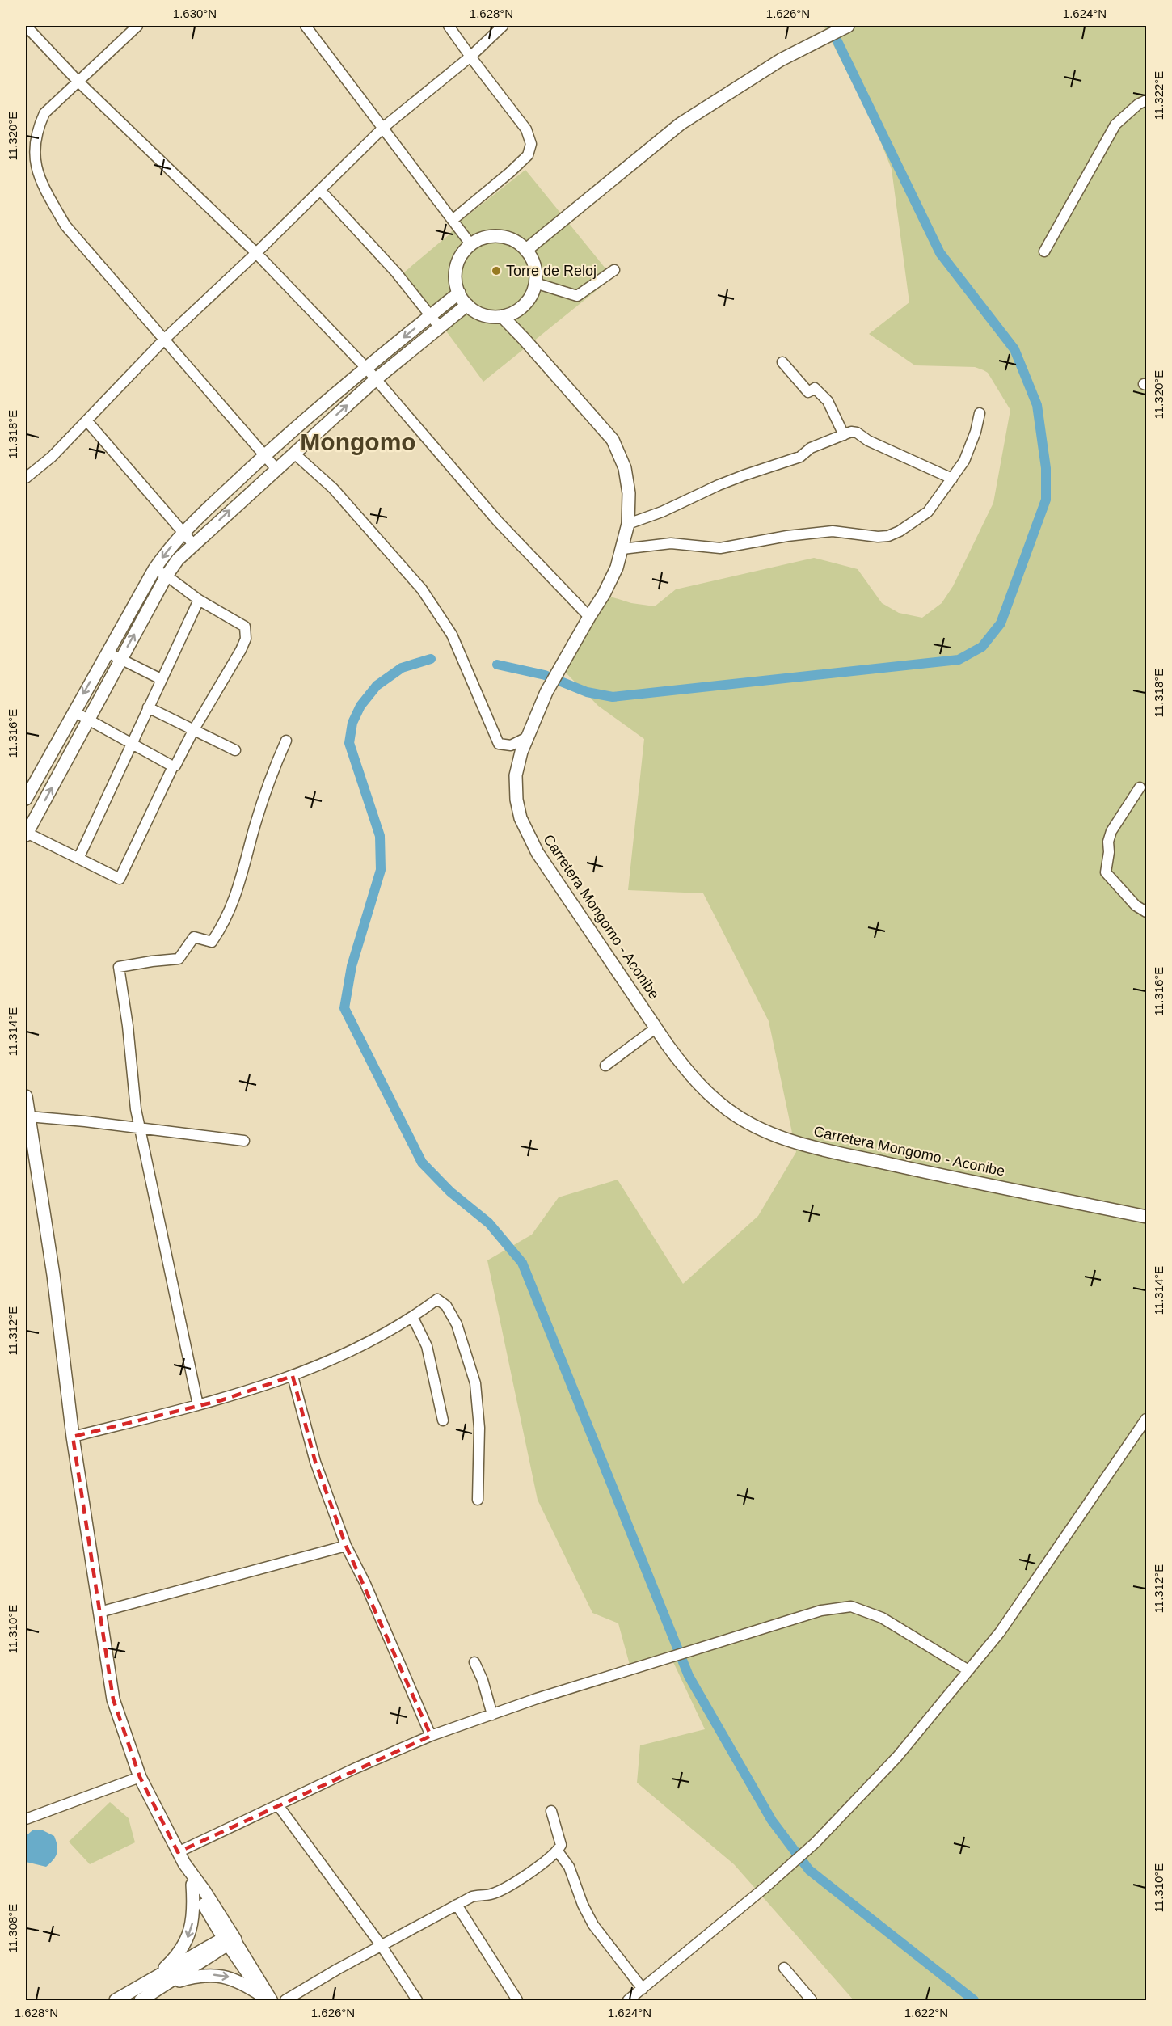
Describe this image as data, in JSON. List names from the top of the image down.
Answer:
{
  "streets": {
    "main road": ["Carretera Mongomo - Aconibe"]
  },
  "districts": ["Mongomo"],
  "places": ["Torre de Reloj"],
  "coordinates": [
    "1.630°N",
    "1.628°N",
    "1.626°N",
    "1.624°N",
    "11.322°E",
    "11.320°E",
    "11.318°E",
    "11.316°E",
    "11.314°E",
    "11.312°E",
    "11.310°E",
    "11.308°E",
    "1.622°N"
  ]
}
